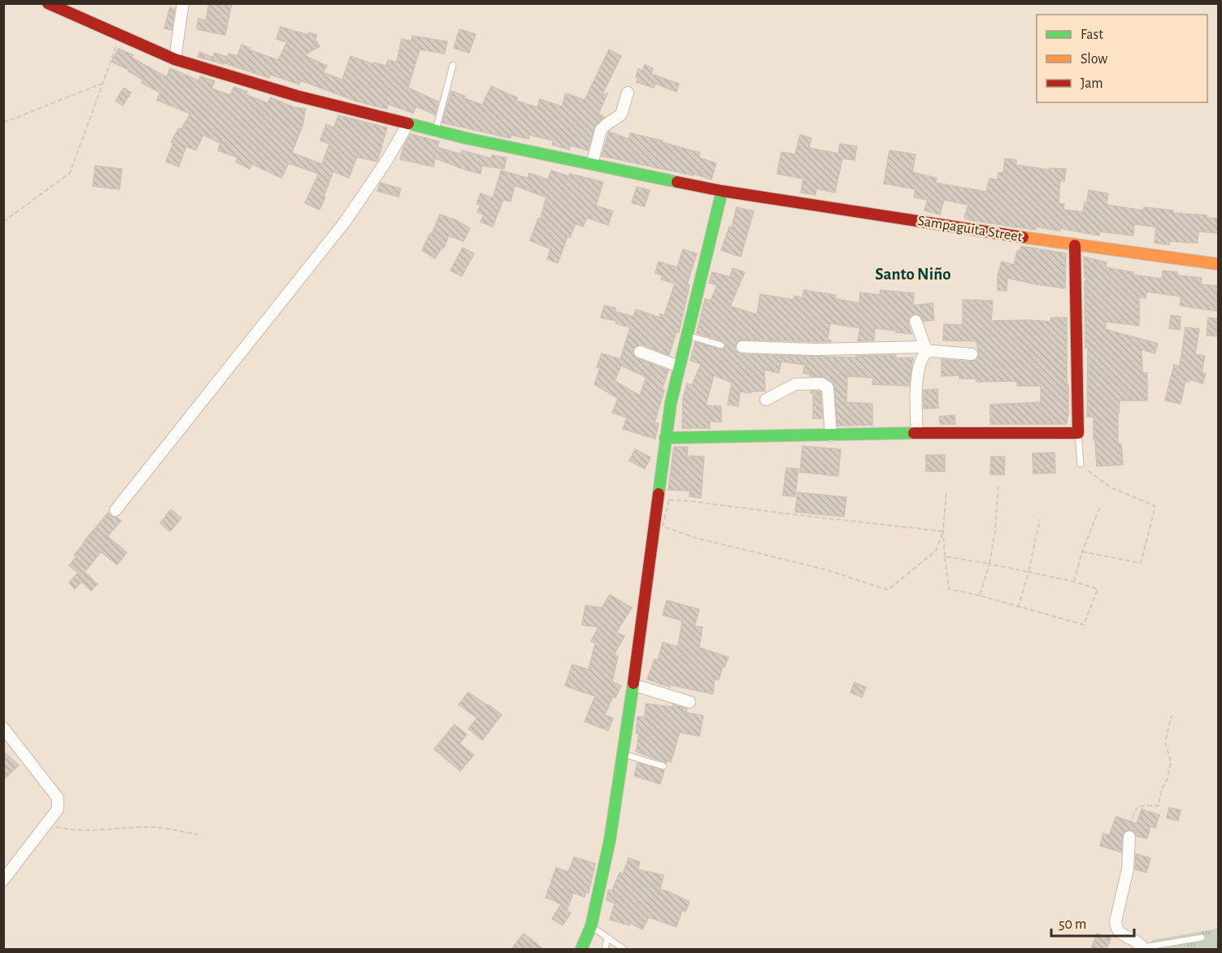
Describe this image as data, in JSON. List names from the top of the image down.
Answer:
{
  "streets": {
    "street": ["Sampaguita Street"]
  },
  "districts": ["Santo Niño"],
  "legend": ["Fast", "Slow", "Jam"],
  "scale_bar": "50 m"
}
